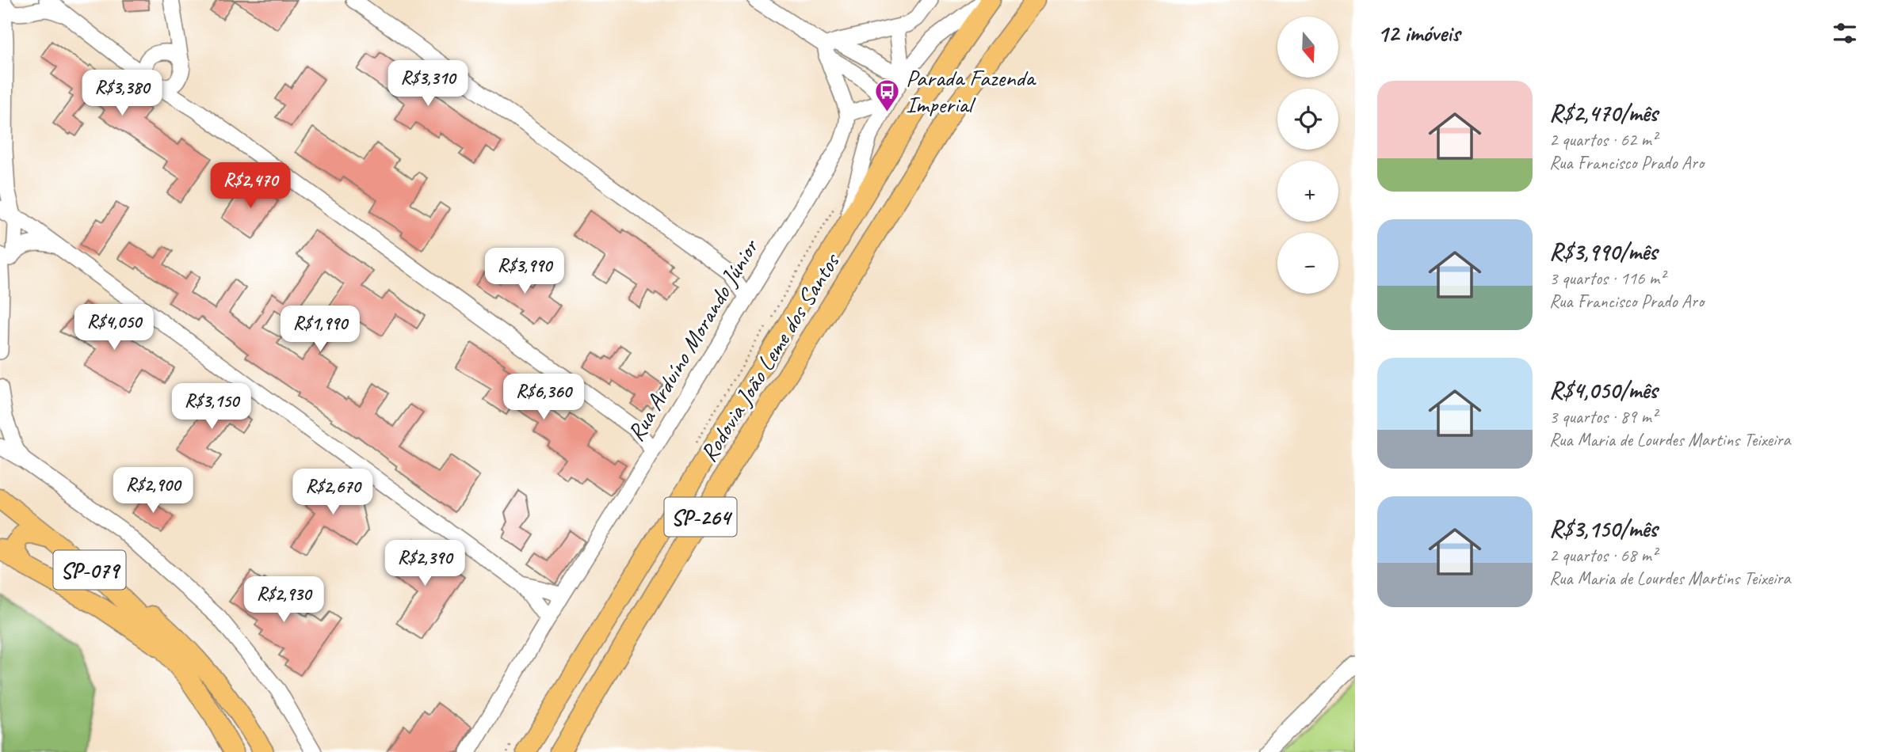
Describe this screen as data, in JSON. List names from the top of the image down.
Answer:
{
  "streets": {
    "main road": ["Rodovia João Leme dos Santos", "SP-264", "SP-079"],
    "street": ["Rua Arduíno Morando Júnior"]
  },
  "places": {
    "bus stop": ["Parada Fazenda Imperial"]
  },
  "north": "bottom",
  "page": {
    "heading": "12 imóveis",
    "map_buttons": ["+", "−"],
    "price": [
      "R$3,310",
      "R$3,380",
      "R$2,470",
      "R$3,990",
      "R$4,050",
      "R$1,990",
      "R$6,360",
      "R$3,150",
      "R$2,900",
      "R$2,670",
      "R$2,390",
      "R$2,930"
    ],
    "list": [
      {
        "name": "R$2,470/mês",
        "note": "2 quartos · 62 m² · Rua Francisco Prado Aro"
      },
      {
        "name": "R$3,990/mês",
        "note": "3 quartos · 116 m² · Rua Francisco Prado Aro"
      },
      {
        "name": "R$4,050/mês",
        "note": "3 quartos · 89 m² · Rua Maria de Lourdes Martins Teixeira"
      },
      {
        "name": "R$3,150/mês",
        "note": "2 quartos · 68 m² · Rua Maria de Lourdes Martins Teixeira"
      }
    ]
  }
}
